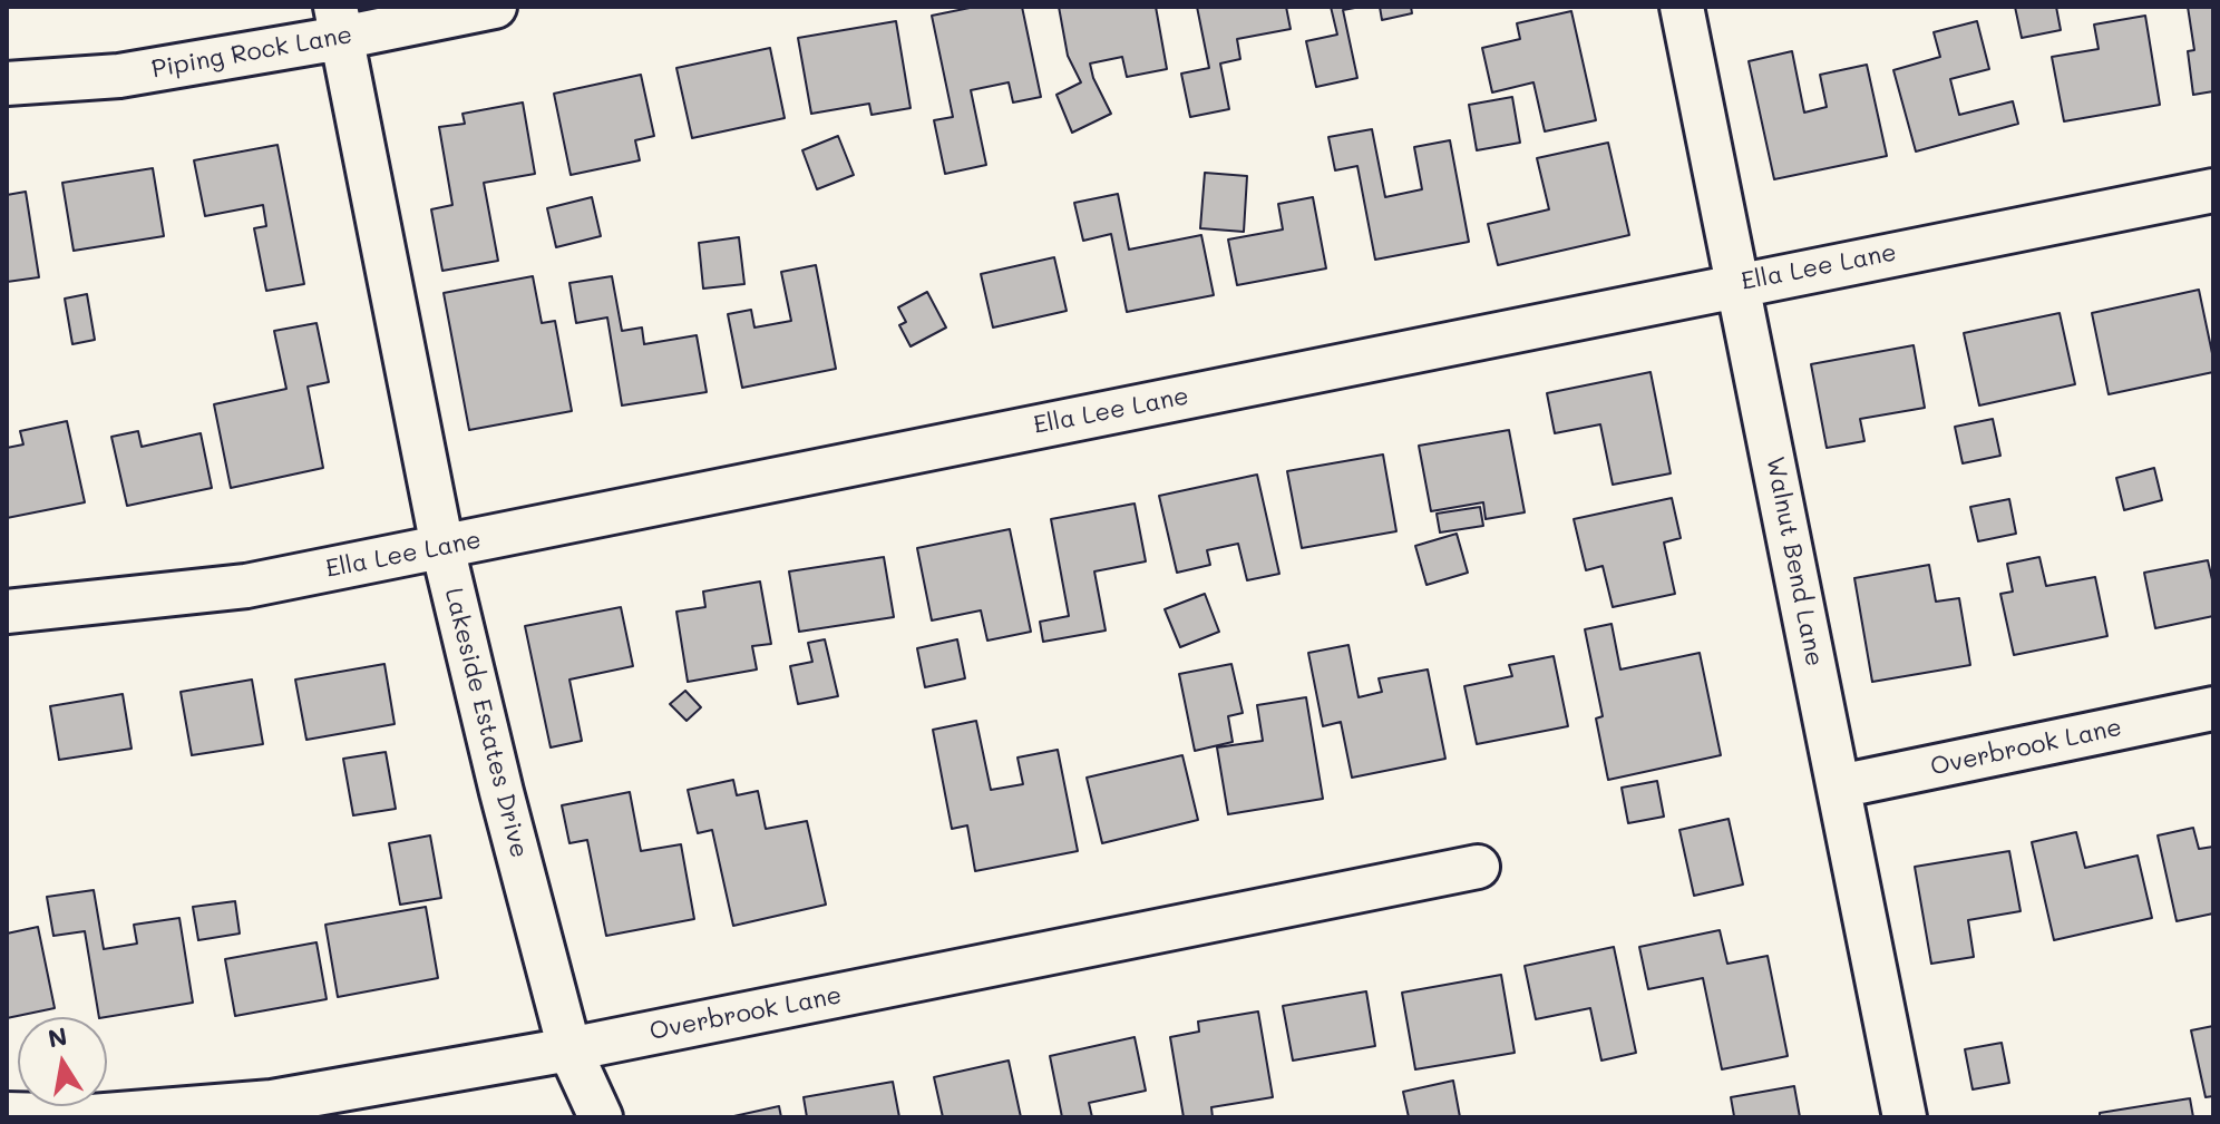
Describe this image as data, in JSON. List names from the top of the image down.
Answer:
{
  "streets": {
    "street": [
      "Piping Rock Lane",
      "Ella Lee Lane",
      "Walnut Bend Lane",
      "Lakeside Estates Drive",
      "Overbrook Lane"
    ]
  },
  "crossings": [
    ["Piping Rock Lane", "Lakeside Estates Drive"],
    ["Ella Lee Lane", "Walnut Bend Lane"],
    ["Ella Lee Lane", "Lakeside Estates Drive"],
    ["Walnut Bend Lane", "Overbrook Lane"],
    ["Lakeside Estates Drive", "Overbrook Lane"]
  ],
  "north": "top"
}
